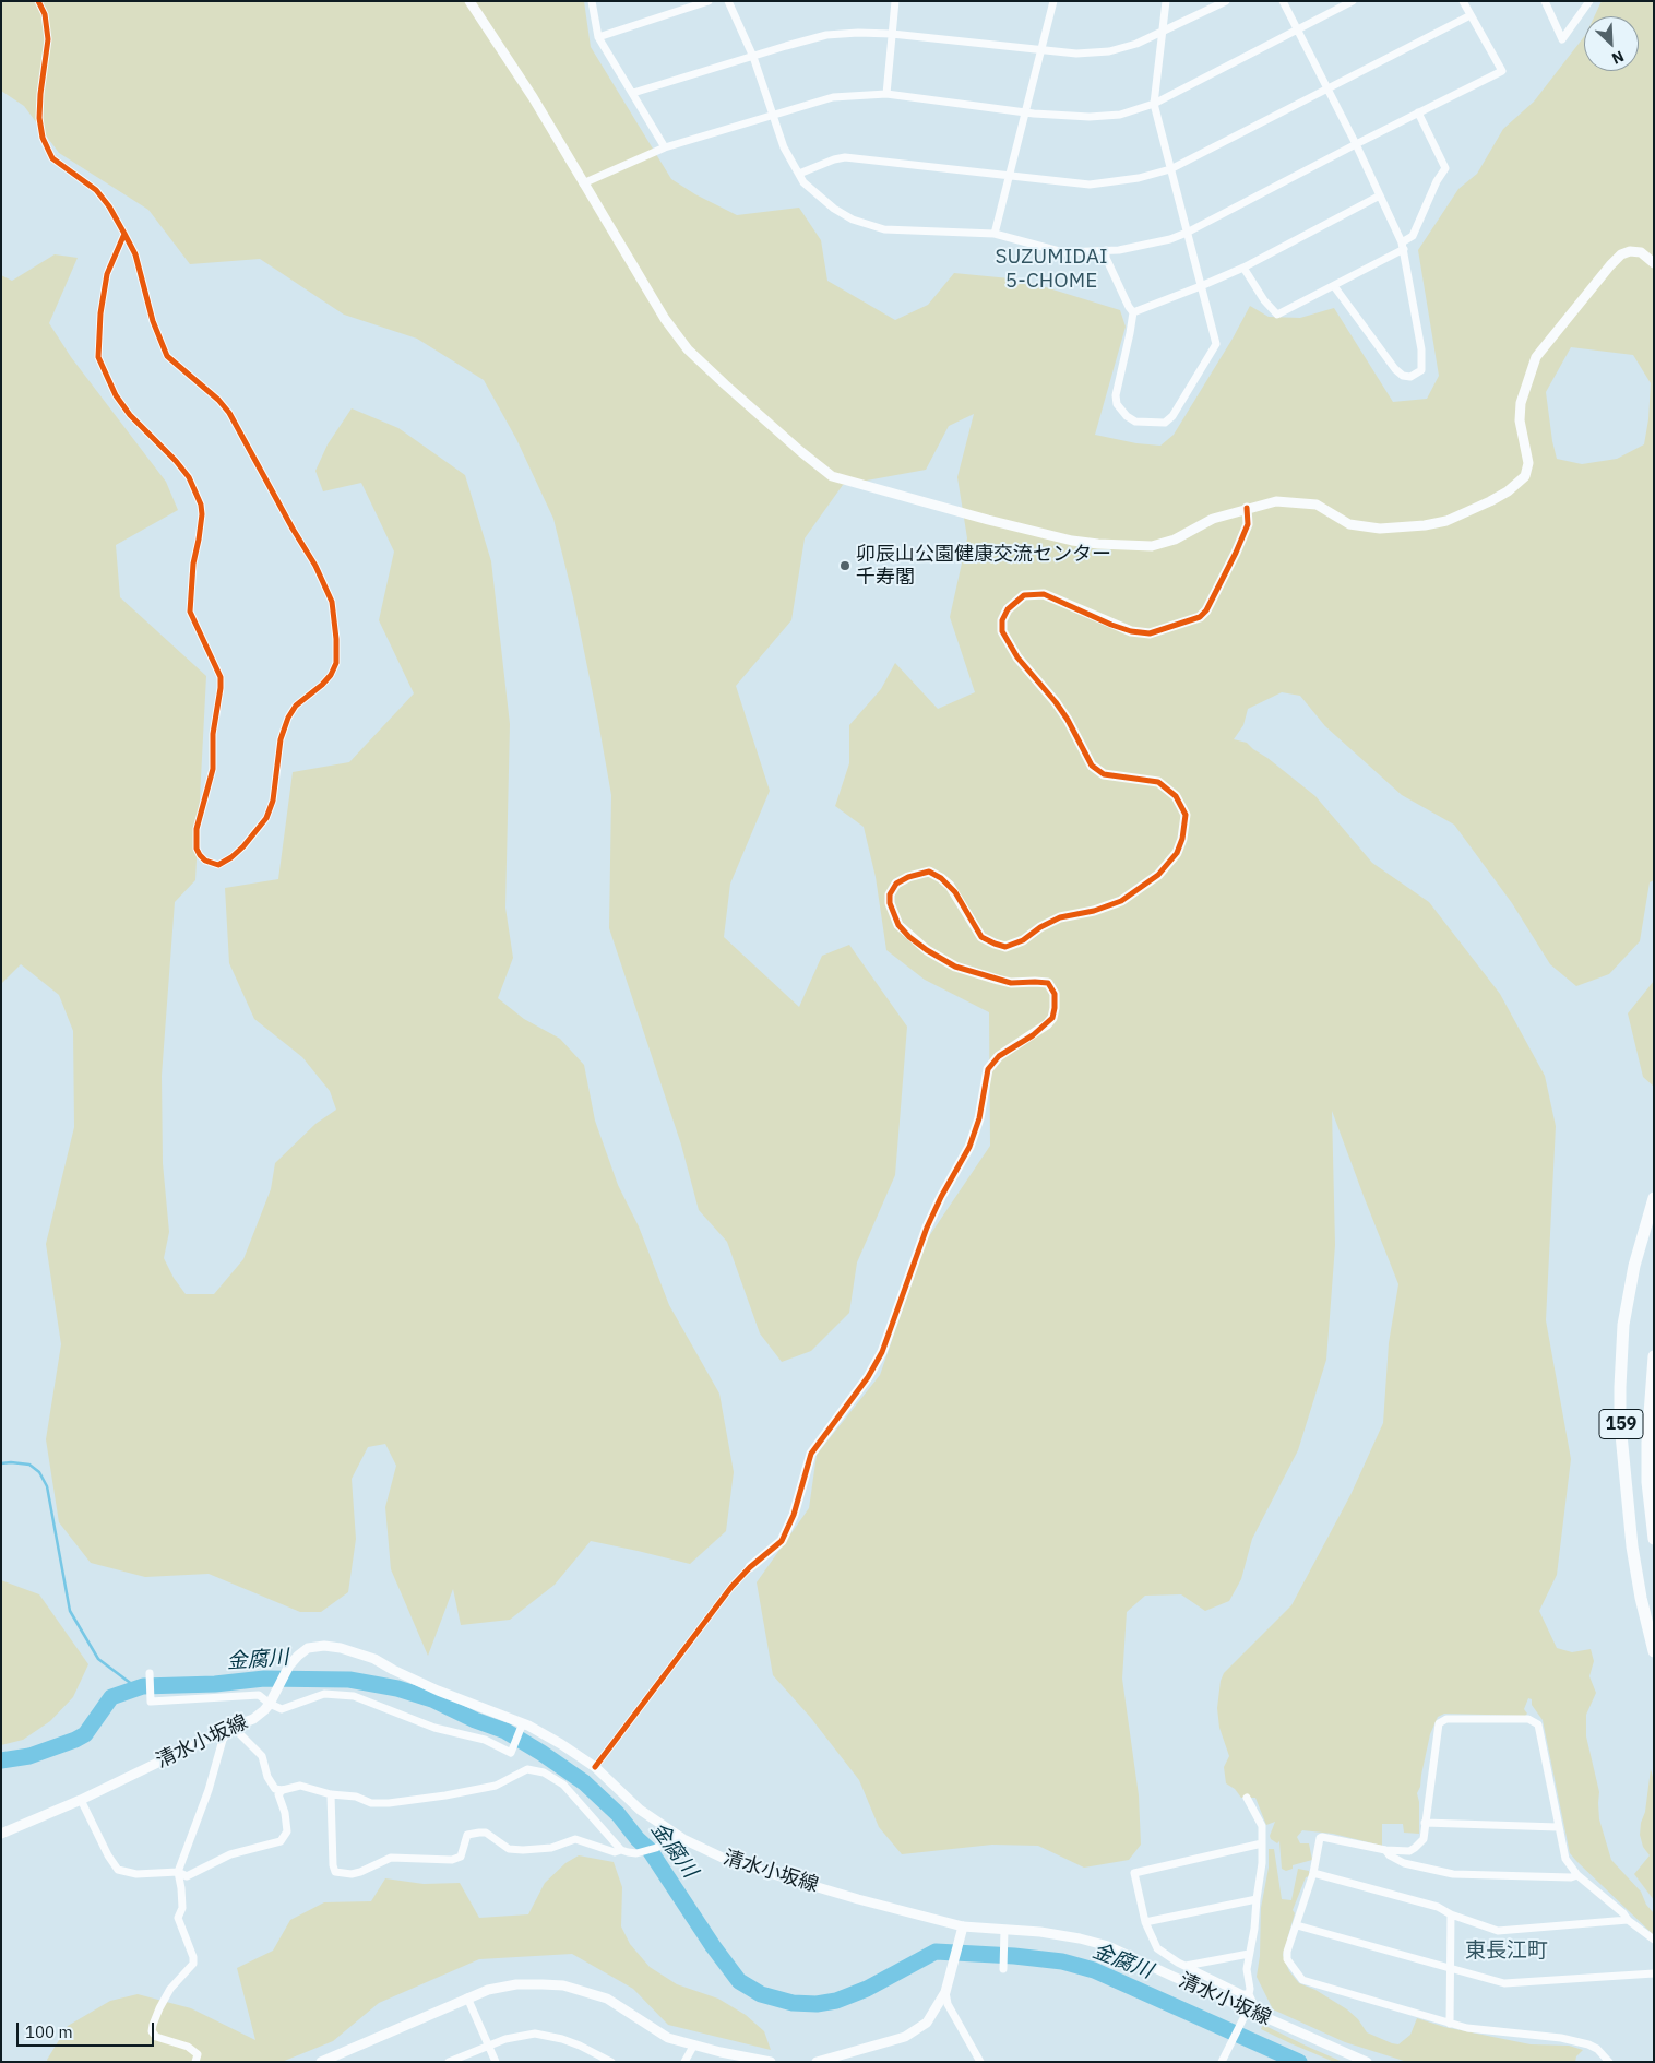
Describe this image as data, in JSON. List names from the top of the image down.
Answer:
{
  "streets": {
    "highway": ["159"],
    "street": ["清水小坂線"]
  },
  "districts": ["SUZUMIDAI 5-CHOME", "東長江町"],
  "water": ["金腐川"],
  "places": ["卯辰山公園健康交流センター 千寿閣"],
  "scale_bar": "100 m",
  "north": "bottom right"
}
